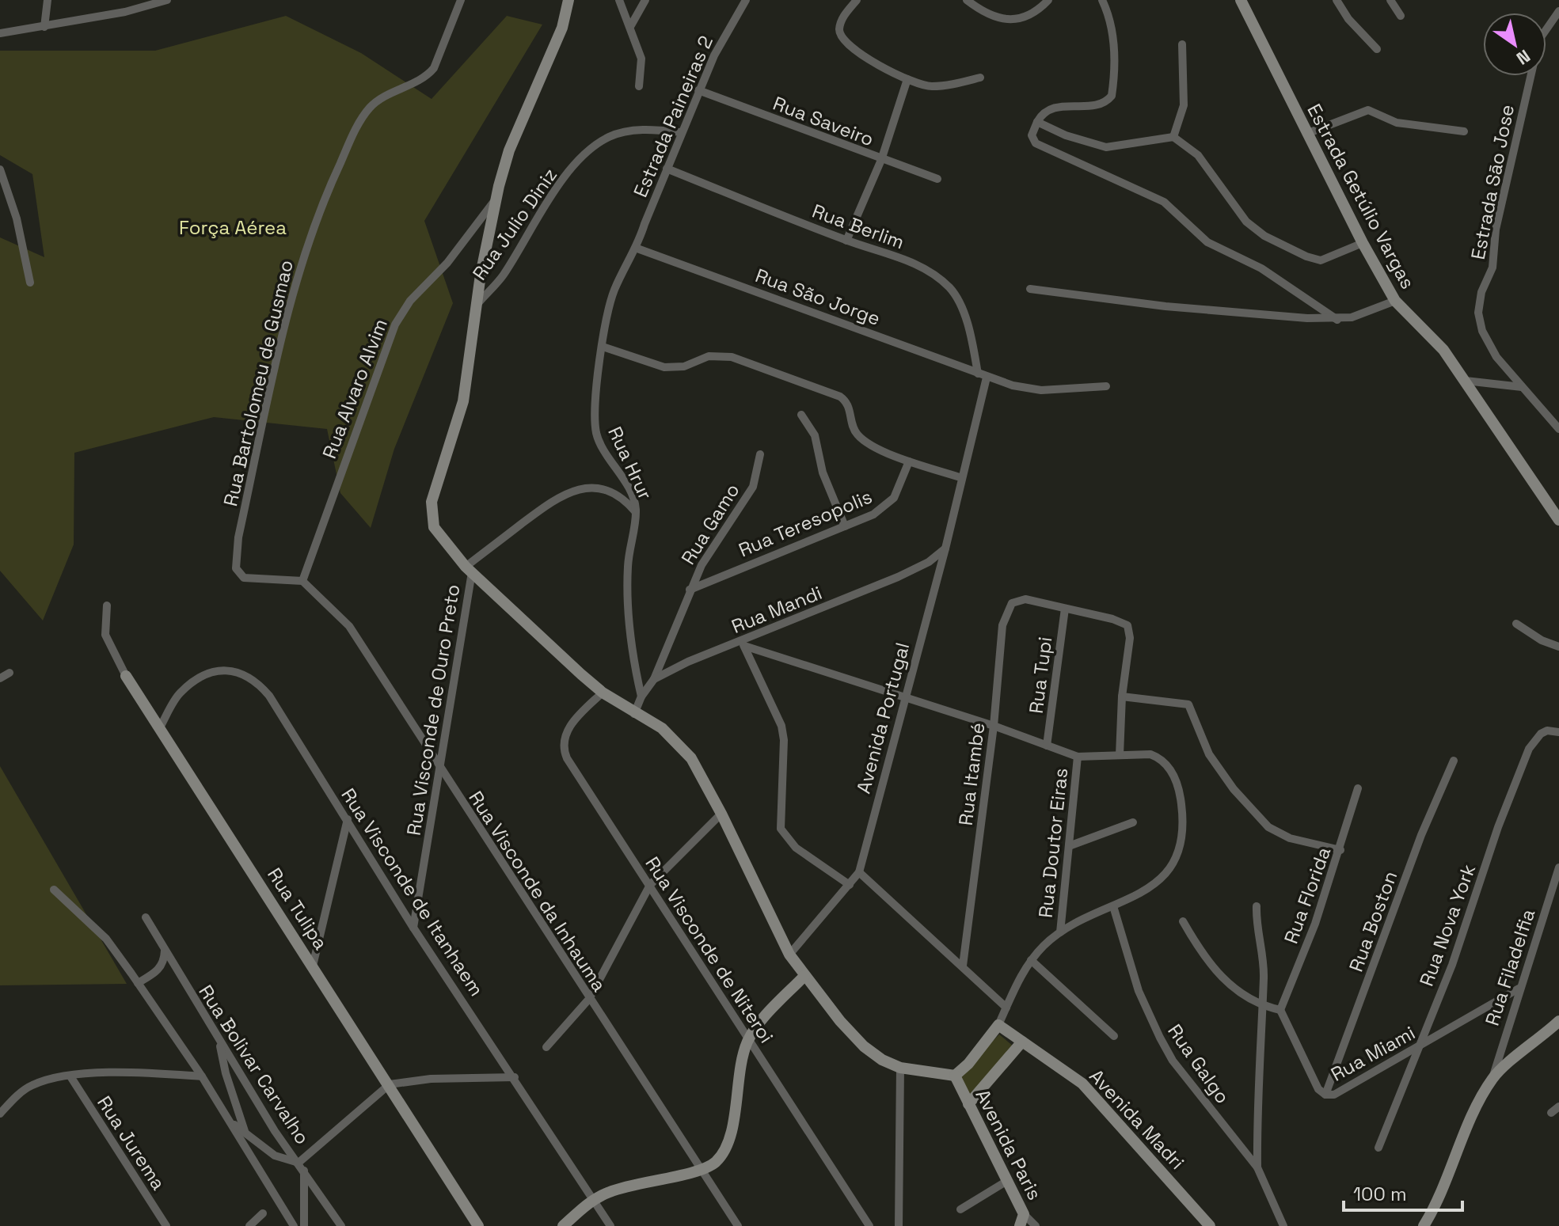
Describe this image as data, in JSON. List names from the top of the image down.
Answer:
{
  "streets": {
    "main road": [
      "Estrada Getúlio Vargas",
      "Rua Tulipa",
      "Avenida Madri",
      "Avenida Paris"
    ],
    "street": [
      "Estrada Paineiras 2",
      "Rua Saveiro",
      "Estrada Sāo Jose",
      "Rua Julio Diniz",
      "Rua Berlim",
      "Rua São Jorge",
      "Rua Bartolomeu de Gusmao",
      "Rua Alvaro Alvim",
      "Rua Hrur",
      "Rua Teresopolis",
      "Rua Gamo",
      "Rua Mandi",
      "Rua Tupi",
      "Rua Visconde de Ouro Preto",
      "Avenida Portugal",
      "Rua Itambé",
      "Rua Doutor Eiras",
      "Rua Visconde da Inhauma",
      "Rua Visconde de Itanhaem",
      "Rua Florida",
      "Rua Boston",
      "Rua Nova York",
      "Rua Visconde de Niteroi",
      "Rua Filadelfia",
      "Rua Miami",
      "Rua Galgo",
      "Rua Bolivar Carvalho",
      "Rua Jurema"
    ]
  },
  "crossings": [
    ["Estrada Paineiras 2", "Rua Saveiro"],
    ["Estrada Paineiras 2", "Rua Julio Diniz"],
    ["Estrada Paineiras 2", "Rua Berlim"],
    ["Estrada Paineiras 2", "Rua São Jorge"],
    ["Estrada Paineiras 2", "Rua Hrur"],
    ["Rua Berlim", "Rua São Jorge"],
    ["Rua São Jorge", "Rua Hrur"],
    ["Rua São Jorge", "Avenida Portugal"],
    ["Rua Bartolomeu de Gusmao", "Rua Alvaro Alvim"],
    ["Rua Bartolomeu de Gusmao", "Rua Visconde da Inhauma"],
    ["Rua Alvaro Alvim", "Rua Visconde da Inhauma"],
    ["Rua Teresopolis", "Rua Gamo"],
    ["Rua Gamo", "Rua Mandi"],
    ["Rua Mandi", "Avenida Portugal"],
    ["Rua Tupi", "Rua Itambé"],
    ["Rua Visconde de Ouro Preto", "Rua Visconde da Inhauma"],
    ["Rua Visconde de Ouro Preto", "Rua Visconde de Itanhaem"],
    ["Rua Visconde de Itanhaem", "Rua Tulipa"],
    ["Rua Florida", "Rua Miami"],
    ["Rua Boston", "Rua Miami"],
    ["Rua Nova York", "Rua Miami"],
    ["Rua Filadelfia", "Rua Miami"]
  ],
  "parks": ["Força Aérea"],
  "scale_bar": "100 m",
  "north": "bottom right"
}
